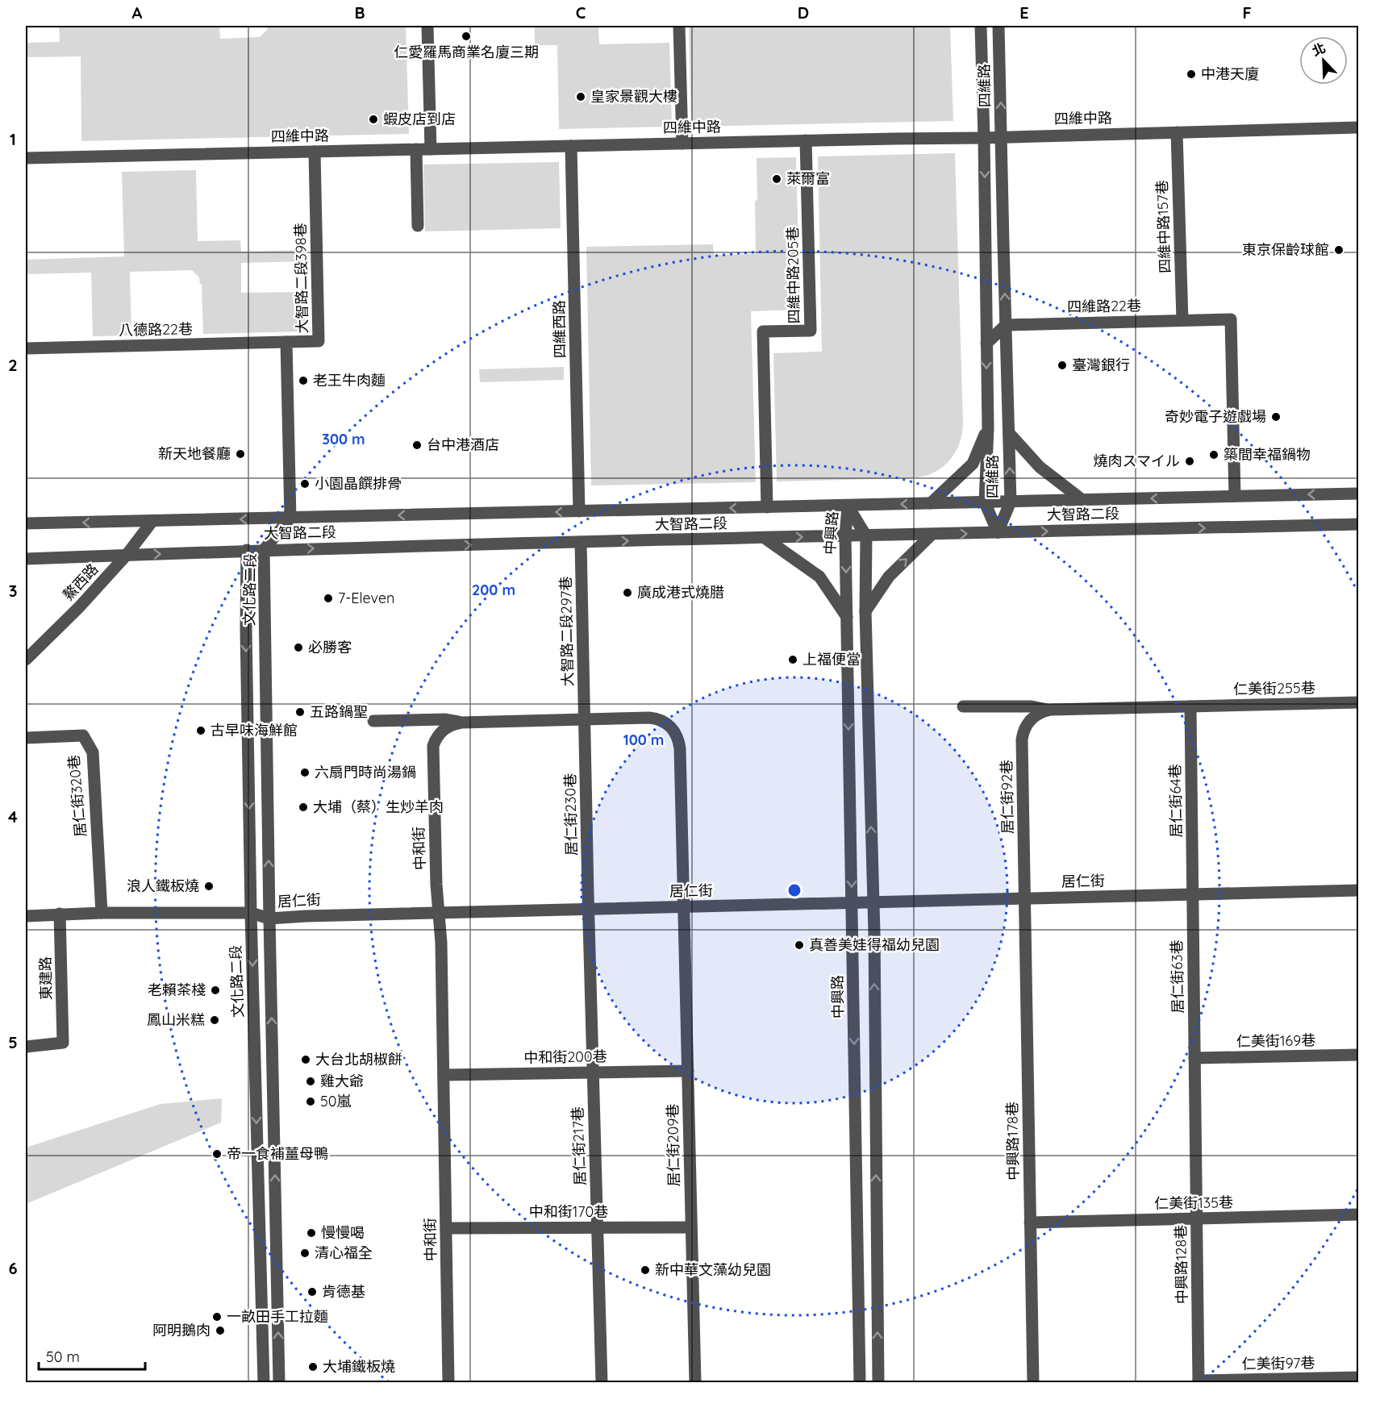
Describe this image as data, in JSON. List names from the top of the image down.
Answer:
{
  "streets": {
    "street": [
      "四維路",
      "四維中路",
      "四維中路157巷",
      "四維中路205巷",
      "大智路二段398巷",
      "四維路22巷",
      "四維西路",
      "八德路22巷",
      "大智路二段",
      "中興路",
      "鰲西路",
      "文化路二段",
      "大智路二段297巷",
      "仁美街255巷",
      "居仁街320巷",
      "居仁街92巷",
      "居仁街64巷",
      "居仁街230巷",
      "中和街",
      "居仁街",
      "居仁街63巷",
      "東建路",
      "仁美街169巷",
      "中和街200巷",
      "中興路178巷",
      "居仁街209巷",
      "居仁街217巷",
      "仁美街135巷",
      "中和街170巷",
      "中興路128巷",
      "仁美街97巷"
    ]
  },
  "crossings": [
    ["四維路", "四維中路"],
    ["四維路", "四維路22巷"],
    ["四維路", "大智路二段"],
    ["四維中路", "四維中路157巷"],
    ["四維中路", "四維中路205巷"],
    ["四維中路", "大智路二段398巷"],
    ["四維中路", "四維西路"],
    ["四維中路157巷", "四維路22巷"],
    ["四維中路205巷", "大智路二段"],
    ["大智路二段398巷", "八德路22巷"],
    ["大智路二段398巷", "大智路二段"],
    ["大智路二段398巷", "文化路二段"],
    ["四維路22巷", "大智路二段"],
    ["四維西路", "大智路二段"],
    ["大智路二段", "中興路"],
    ["大智路二段", "鰲西路"],
    ["大智路二段", "文化路二段"],
    ["大智路二段", "大智路二段297巷"],
    ["中興路", "居仁街"],
    ["文化路二段", "居仁街"],
    ["大智路二段297巷", "居仁街230巷"],
    ["大智路二段297巷", "中和街"],
    ["仁美街255巷", "居仁街92巷"],
    ["仁美街255巷", "居仁街64巷"],
    ["居仁街320巷", "居仁街"],
    ["居仁街92巷", "居仁街64巷"],
    ["居仁街92巷", "居仁街"],
    ["居仁街92巷", "中興路178巷"],
    ["居仁街64巷", "居仁街"],
    ["居仁街64巷", "居仁街63巷"],
    ["居仁街230巷", "中和街"],
    ["居仁街230巷", "居仁街"],
    ["居仁街230巷", "居仁街217巷"],
    ["中和街", "居仁街"],
    ["中和街", "中和街200巷"],
    ["中和街", "居仁街209巷"],
    ["中和街", "中和街170巷"],
    ["居仁街", "居仁街63巷"],
    ["居仁街", "東建路"],
    ["居仁街", "中興路178巷"],
    ["居仁街", "居仁街209巷"],
    ["居仁街", "居仁街217巷"],
    ["居仁街63巷", "仁美街169巷"],
    ["居仁街63巷", "中興路128巷"],
    ["仁美街169巷", "中興路128巷"],
    ["中和街200巷", "居仁街209巷"],
    ["中和街200巷", "居仁街217巷"],
    ["中興路178巷", "仁美街135巷"],
    ["居仁街209巷", "中和街170巷"],
    ["居仁街217巷", "中和街170巷"],
    ["仁美街135巷", "中興路128巷"],
    ["中興路128巷", "仁美街97巷"]
  ],
  "places": [
    "仁愛羅馬商業名廈三期",
    "中港天廈",
    "皇家景觀大樓",
    "蝦皮店到店",
    "萊爾富",
    "東京保齡球館",
    "臺灣銀行",
    "老王牛肉麵",
    "奇妙電子遊戲場",
    "台中港酒店",
    "新天地餐廳",
    "築間幸福鍋物",
    "燒肉スマイル",
    "小園晶饌排骨",
    "廣成港式燒腊",
    "7-Eleven",
    "必勝客",
    "上福便當",
    "五路鍋聖",
    "古早味海鮮館",
    "六扇門時尚湯鍋",
    "大埔（蔡）生炒羊肉",
    "浪人鐵板燒",
    "真善美娃得福幼兒園",
    "老賴茶棧",
    "鳳山米糕",
    "大台北胡椒餅",
    "雞大爺",
    "50嵐",
    "帝一食補薑母鴨",
    "慢慢喝",
    "清心福全",
    "新中華文藻幼兒園",
    "肯德基",
    "一畝田手工拉麵",
    "阿明鵝肉",
    "大埔鐵板燒"
  ],
  "scale_bar": "50 m",
  "north": "top left",
  "grid": {
    "columns": [
      "A",
      "B",
      "C",
      "D",
      "E",
      "F"
    ],
    "rows": [
      "1",
      "2",
      "3",
      "4",
      "5",
      "6"
    ]
  },
  "rings": ["300 m", "200 m", "100 m"]
}
